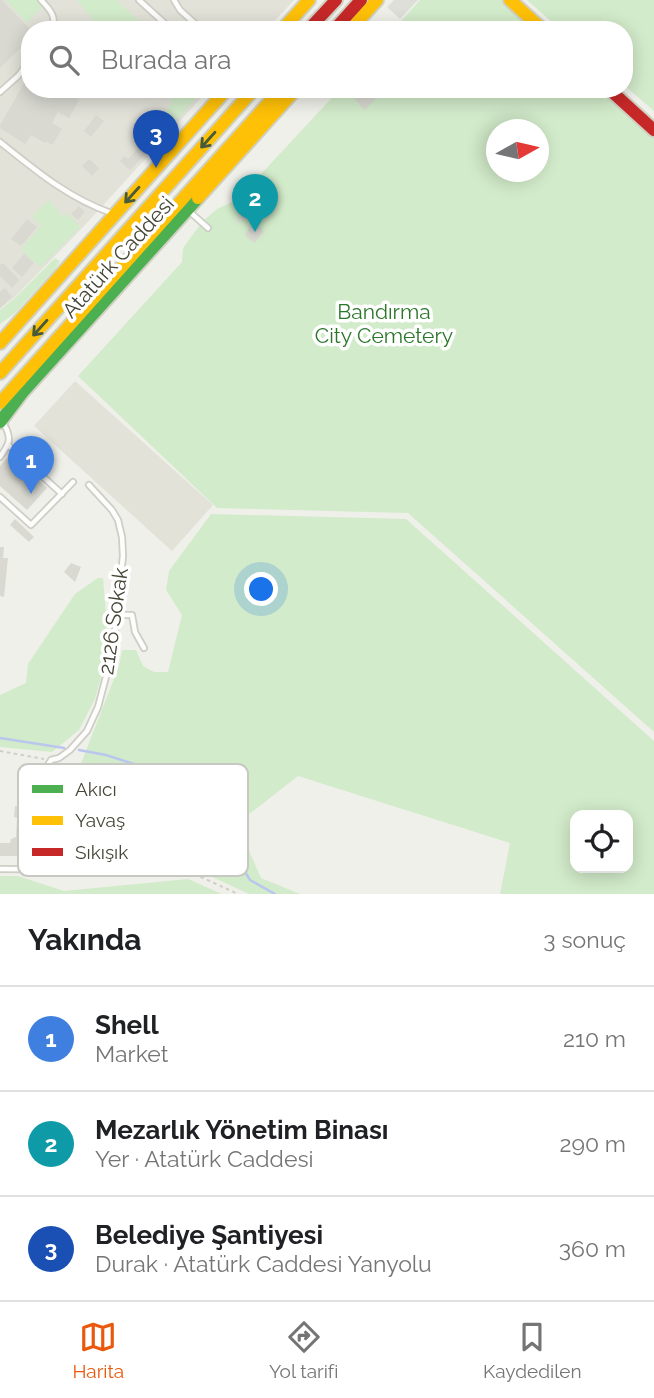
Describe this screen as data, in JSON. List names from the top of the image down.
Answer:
{
  "streets": {
    "main road": ["Atatürk Caddesi"],
    "lane": ["2126 Sokak"]
  },
  "parks": ["Bandırma City Cemetery"],
  "legend": ["Akıcı", "Yavaş", "Sıkışık"],
  "north": "right",
  "page": {
    "search": "Burada ara",
    "pins": ["3", "2", "1"],
    "heading": ["Yakında", "3 sonuç"],
    "list": [
      {
        "mark": "1",
        "name": "Shell",
        "note": "Market",
        "value": "210 m"
      },
      {
        "mark": "2",
        "name": "Mezarlık Yönetim Binası",
        "note": "Yer · Atatürk Caddesi",
        "value": "290 m"
      },
      {
        "mark": "3",
        "name": "Belediye Şantiyesi",
        "note": "Durak · Atatürk Caddesi Yanyolu",
        "value": "360 m"
      }
    ],
    "nav": ["Harita", "Yol tarifi", "Kaydedilen"]
  }
}
